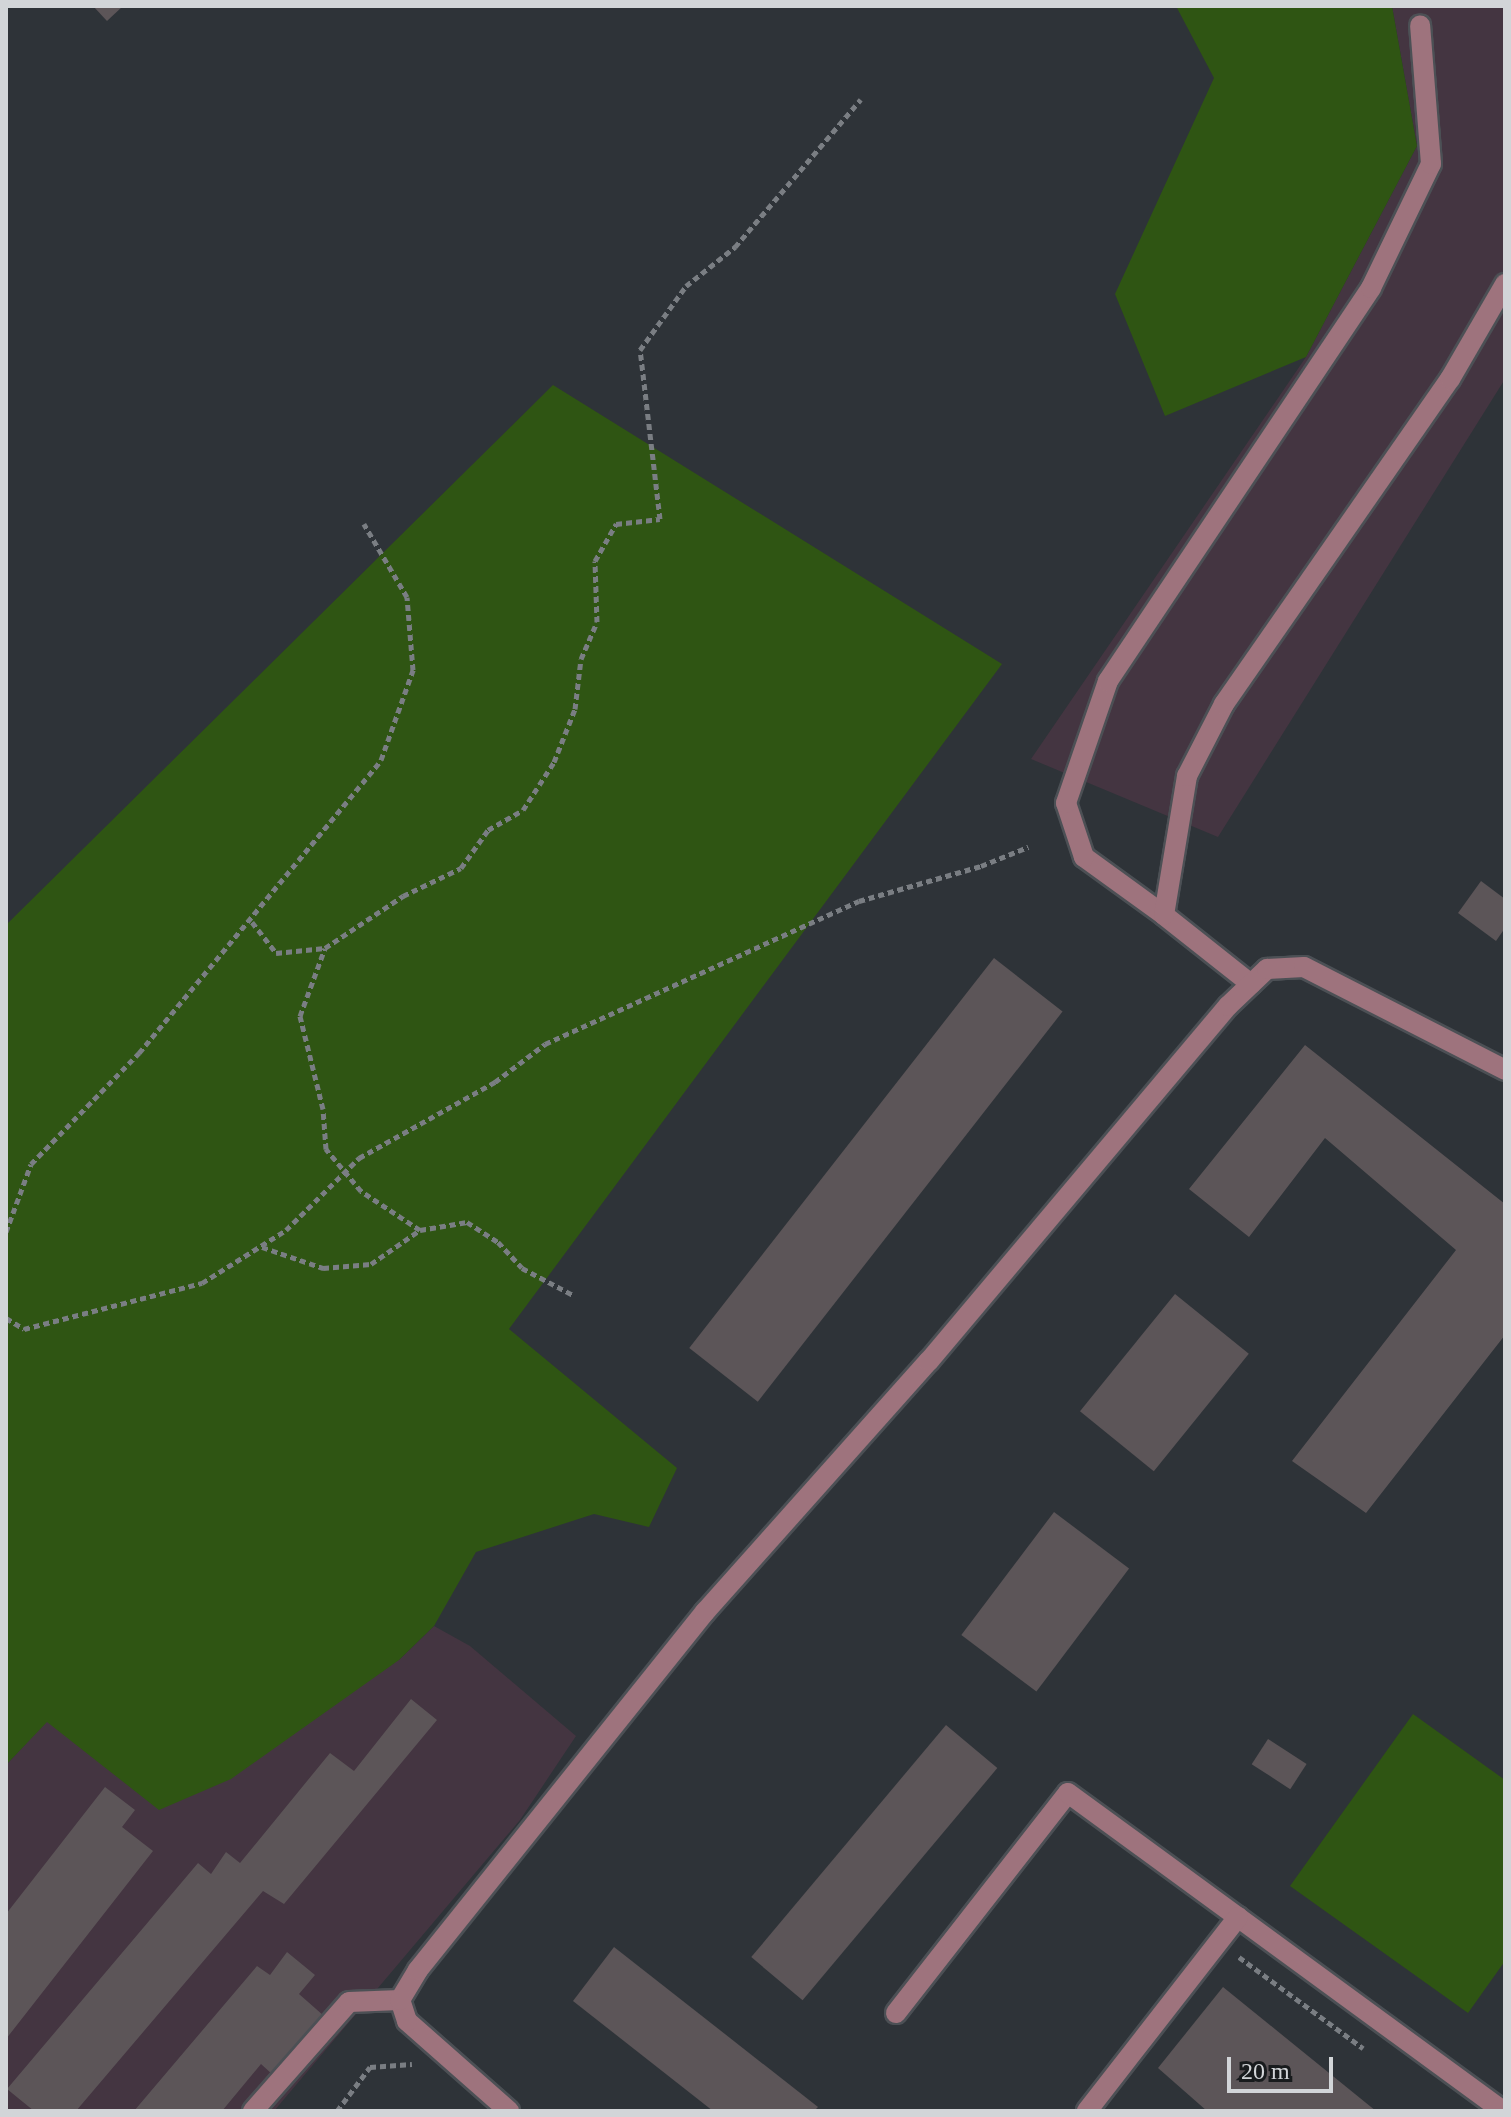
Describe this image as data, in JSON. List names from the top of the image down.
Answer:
{
  "scale_bar": "20 m"
}
